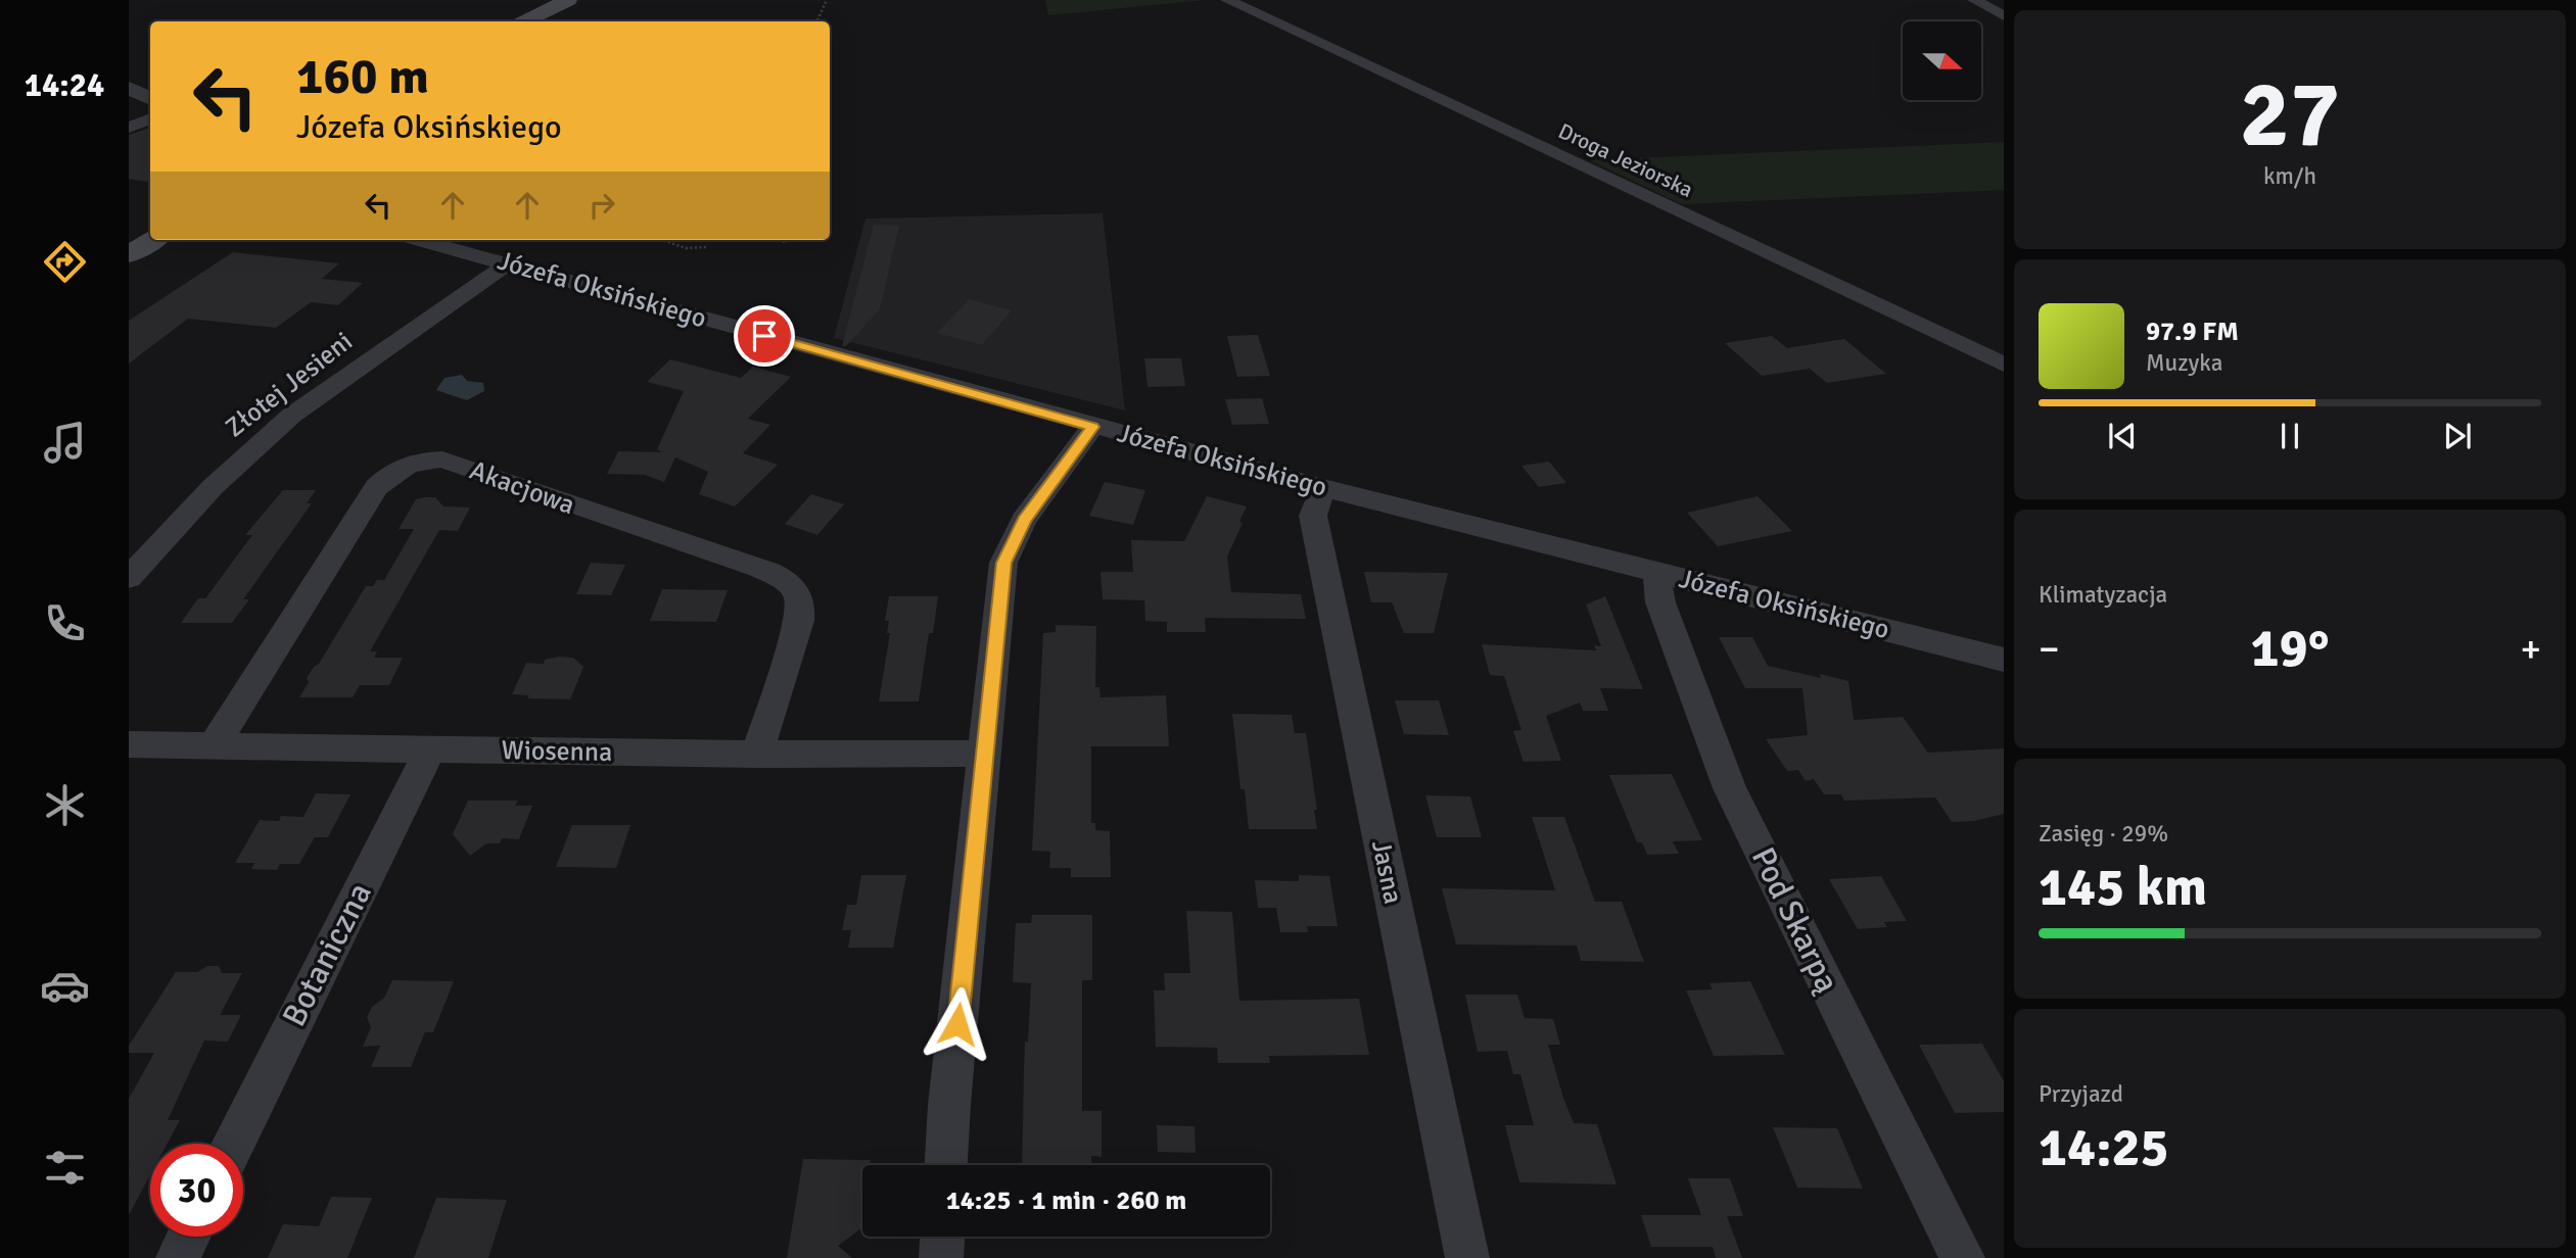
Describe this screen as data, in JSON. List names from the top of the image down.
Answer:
{
  "streets": {
    "street": [
      "Droga Jeziorska",
      "Józefa Oksińskiego",
      "Złotej Jesieni",
      "Akacjowa",
      "Wiosenna",
      "Jasna",
      "Pod Skarpą",
      "Botaniczna"
    ]
  },
  "crossings": [
    ["Józefa Oksińskiego", "Złotej Jesieni"],
    ["Józefa Oksińskiego", "Jasna"],
    ["Józefa Oksińskiego", "Pod Skarpą"],
    ["Akacjowa", "Wiosenna"],
    ["Wiosenna", "Botaniczna"]
  ],
  "north": "right",
  "page": {
    "tabs": "14:24",
    "tile": [
      ["27", "km/h"],
      "Klimatyzacja",
      ["Zasięg · 29%", "145 km"],
      ["Przyjazd", "14:25"]
    ],
    "turn": ["160 m", "Józefa Oksińskiego"],
    "song": ["97.9 FM", "Muzyka"],
    "heat": ["−", "19°", "+"],
    "limit": "30",
    "trip": "14:25 · 1 min · 260 m"
  }
}
